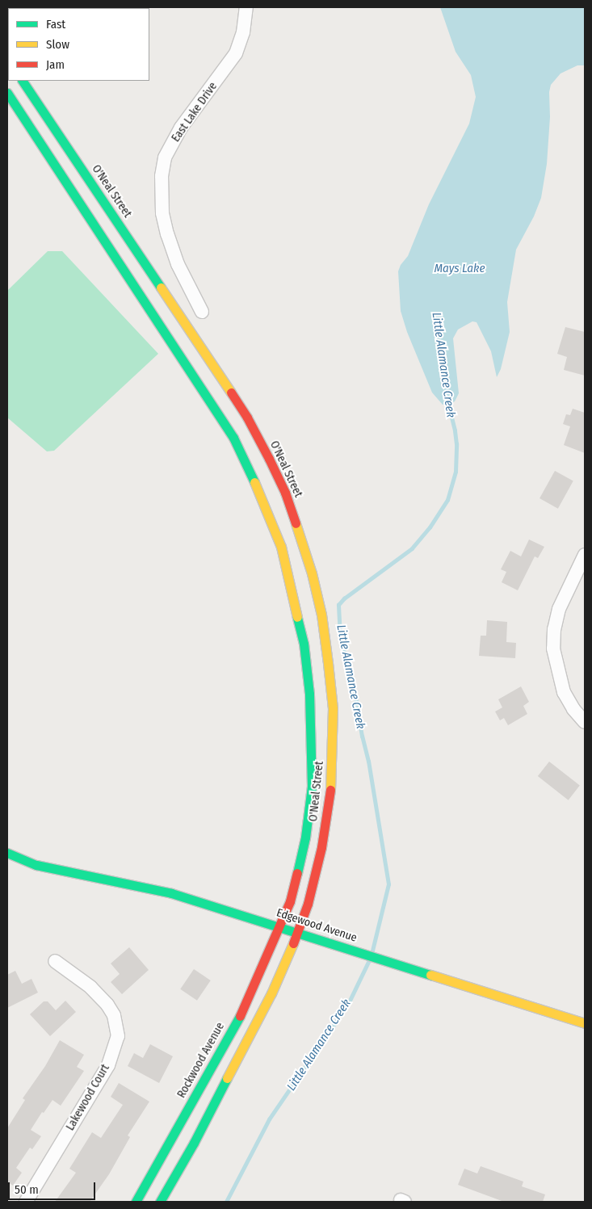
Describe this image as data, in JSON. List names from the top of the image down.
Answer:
{
  "streets": {
    "street": [
      "East Lake Drive",
      "O'Neal Street",
      "Edgewood Avenue",
      "Rockwood Avenue",
      "Lakewood Court"
    ]
  },
  "crossings": [
    ["O'Neal Street", "Edgewood Avenue"],
    ["O'Neal Street", "Rockwood Avenue"],
    ["Edgewood Avenue", "Rockwood Avenue"]
  ],
  "water": ["Mays Lake", "Little Alamance Creek"],
  "legend": ["Fast", "Slow", "Jam"],
  "scale_bar": "50 m"
}
